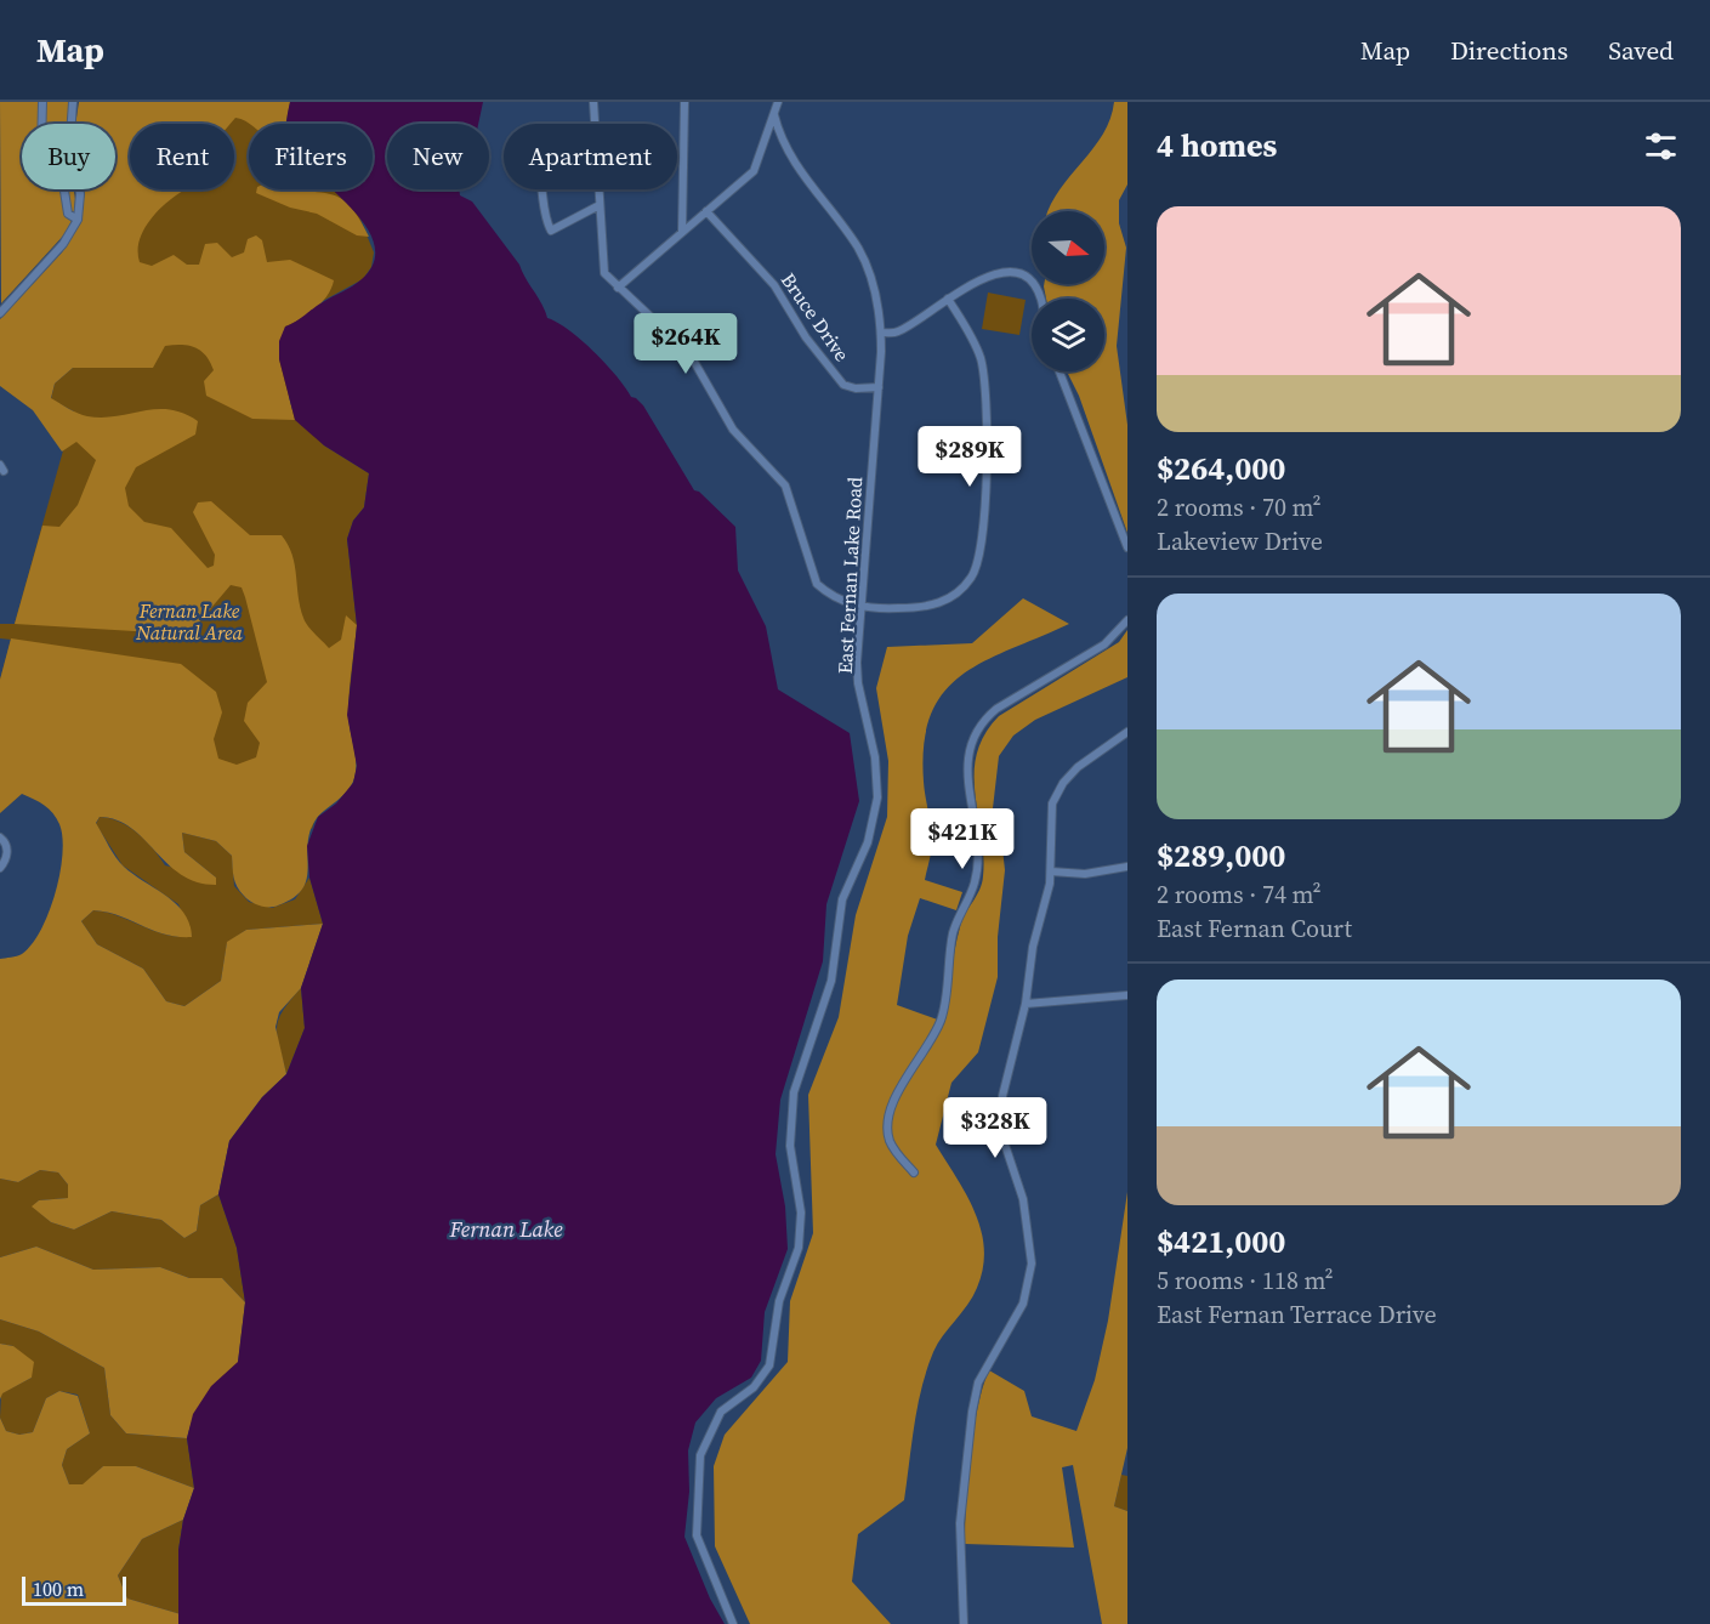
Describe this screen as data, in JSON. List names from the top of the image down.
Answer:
{
  "streets": {
    "street": ["Bruce Drive", "East Fernan Lake Road"]
  },
  "crossings": [
    ["Bruce Drive", "East Fernan Lake Road"]
  ],
  "water": ["Fernan Lake"],
  "parks": ["Fernan Lake Natural Area"],
  "scale_bar": "100 m",
  "north": "right",
  "page": {
    "header": "Map",
    "nav": ["Map", "Directions", "Saved"],
    "heading": "4 homes",
    "chip": [
      "Buy",
      "Rent",
      "Filters",
      "New",
      "Apartment"
    ],
    "list": [
      {
        "name": "$264,000",
        "note": "2 rooms · 70 m² · Lakeview Drive"
      },
      {
        "name": "$289,000",
        "note": "2 rooms · 74 m² · East Fernan Court"
      },
      {
        "name": "$421,000",
        "note": "5 rooms · 118 m² · East Fernan Terrace Drive"
      }
    ],
    "price": [
      "$264K",
      "$289K",
      "$421K",
      "$328K"
    ],
    "scale": "100 m"
  }
}
